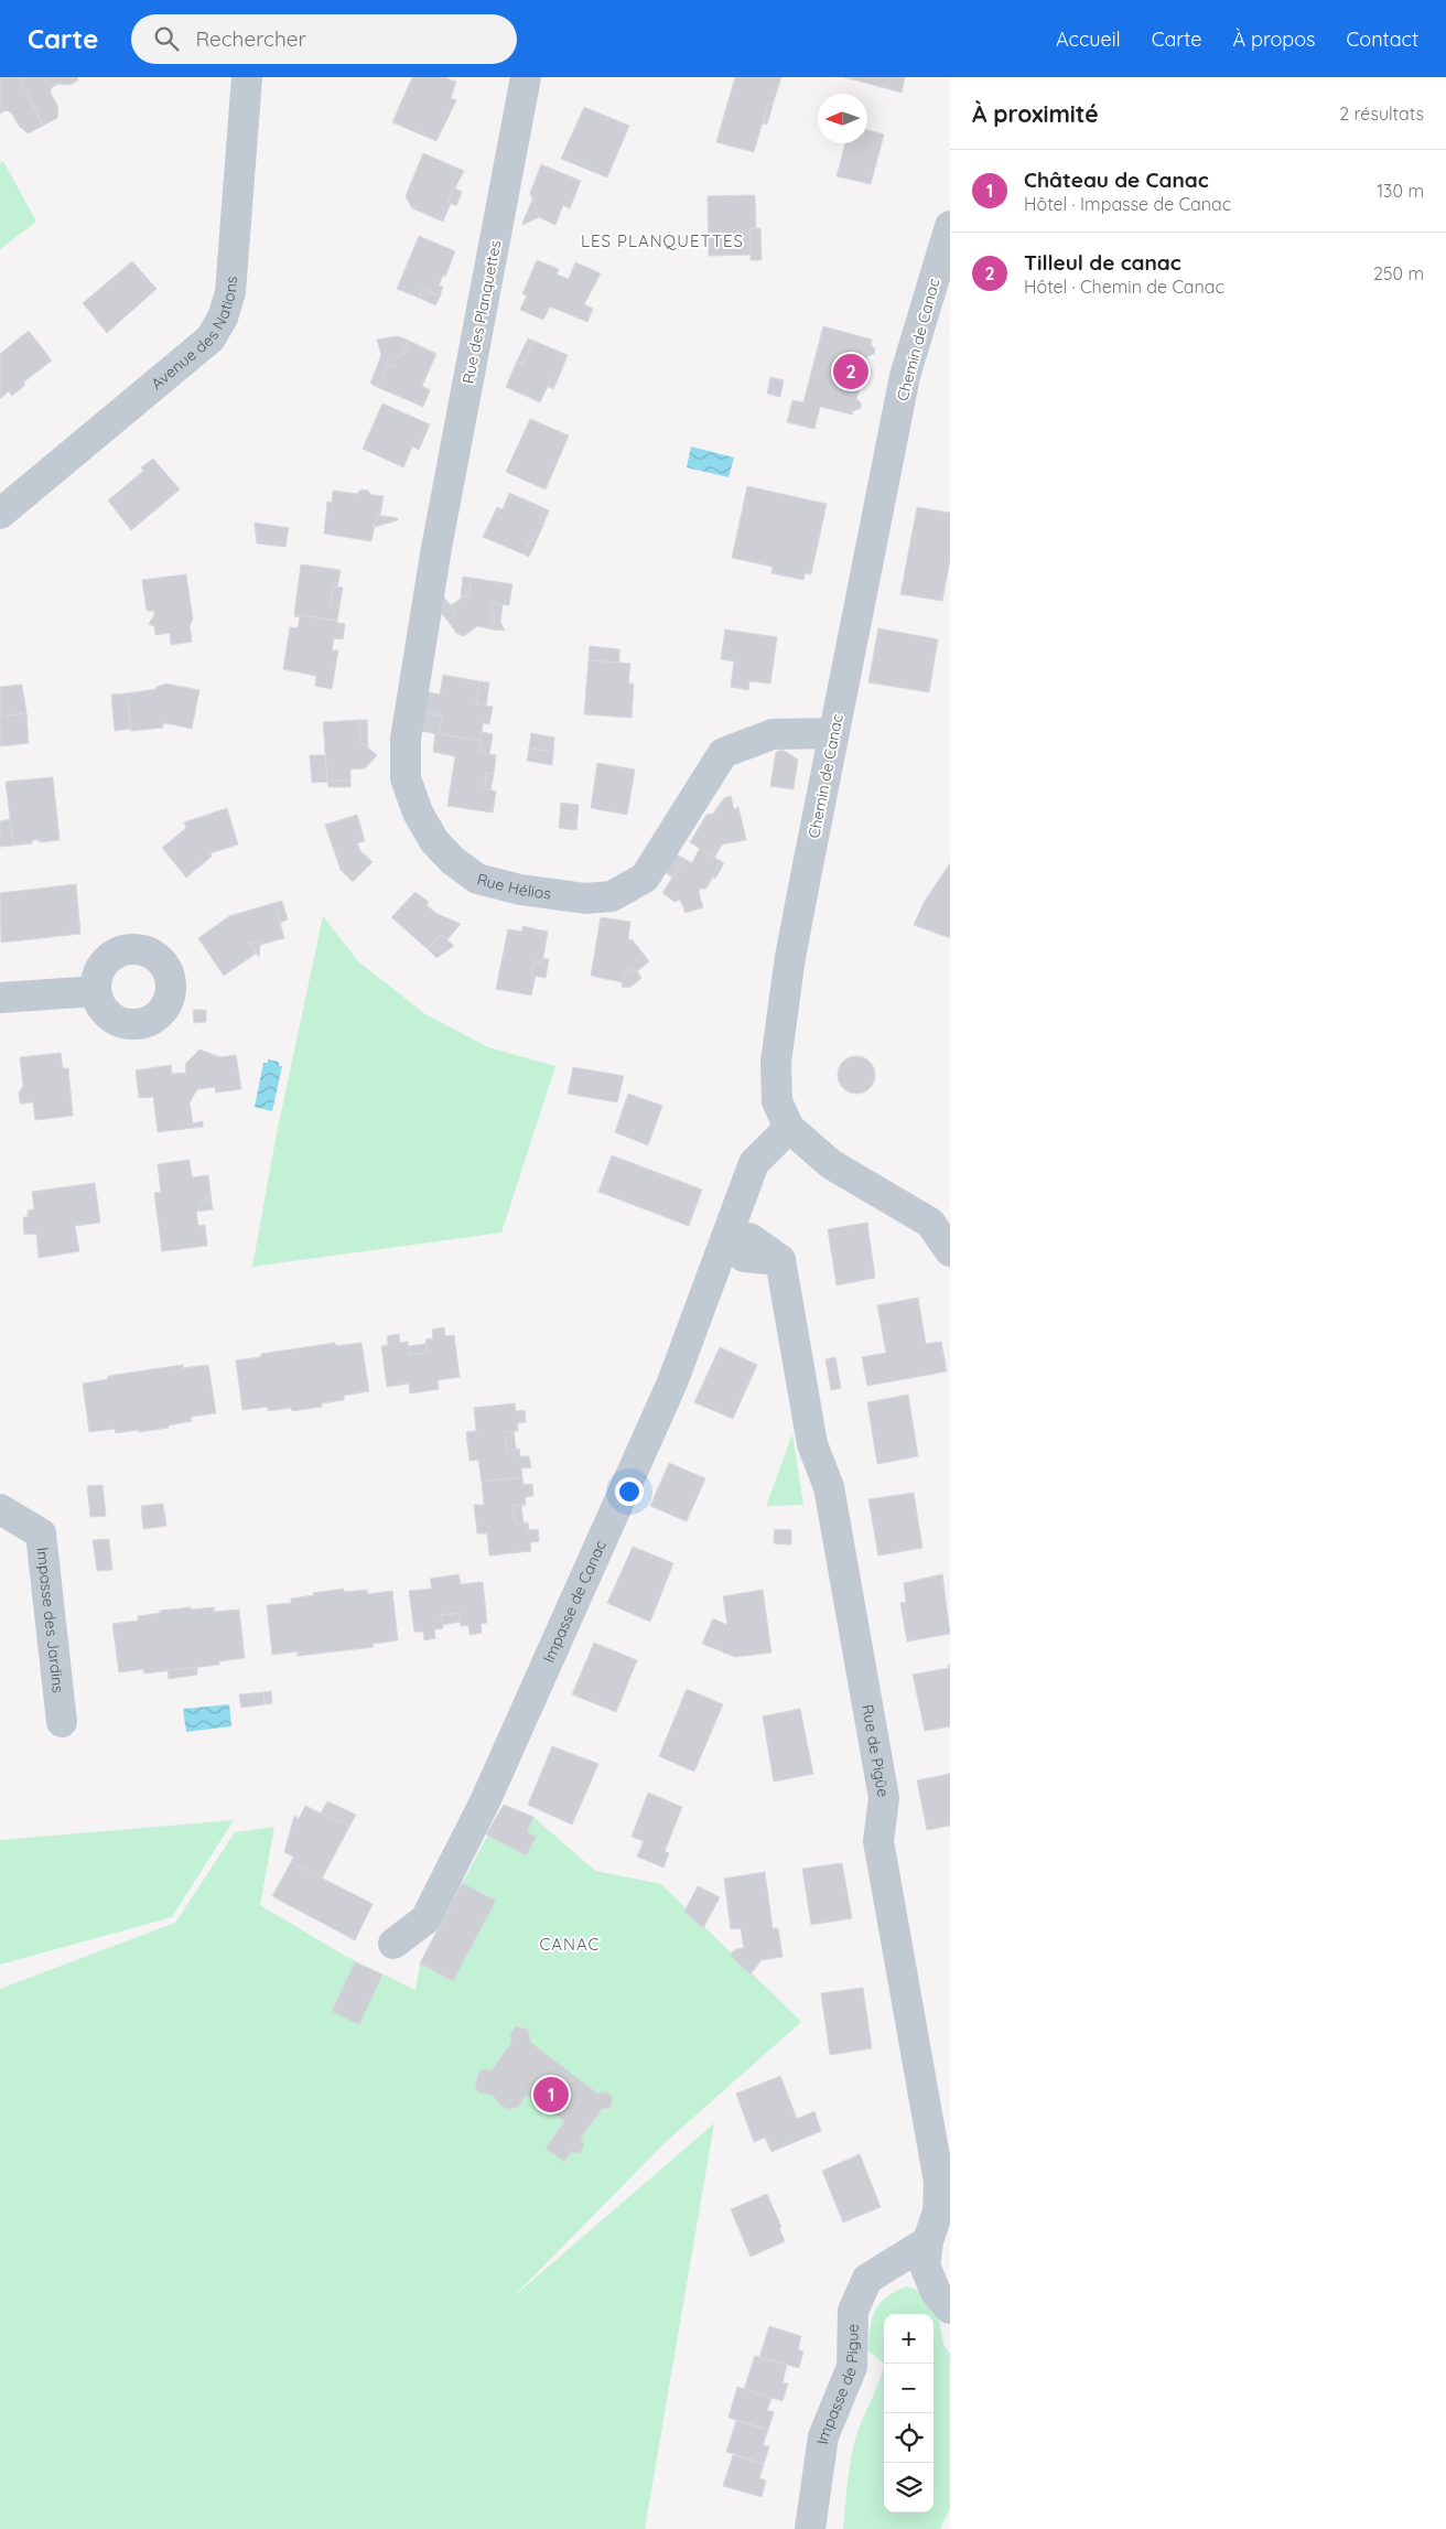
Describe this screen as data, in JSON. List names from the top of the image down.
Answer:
{
  "streets": {
    "street": [
      "Rue des Planquettes",
      "Avenue des Nations",
      "Chemin de Canac",
      "Rue Hélios",
      "Impasse de Canac",
      "Impasse des Jardins",
      "Rue de Pigüe",
      "Impasse de Pigue"
    ]
  },
  "crossings": [
    ["Rue des Planquettes", "Rue Hélios"],
    ["Chemin de Canac", "Rue Hélios"],
    ["Impasse de Canac", "Rue de Pigüe"],
    ["Rue de Pigüe", "Impasse de Pigue"]
  ],
  "districts": ["LES PLANQUETTES", "CANAC"],
  "north": "left",
  "page": {
    "header": "Carte",
    "search": "Rechercher",
    "nav": [
      "Accueil",
      "Carte",
      "À propos",
      "Contact"
    ],
    "heading": ["À proximité", "2 résultats"],
    "list": [
      {
        "mark": "1",
        "name": "Château de Canac",
        "note": "Hôtel · Impasse de Canac",
        "value": "130 m"
      },
      {
        "mark": "2",
        "name": "Tilleul de canac",
        "note": "Hôtel · Chemin de Canac",
        "value": "250 m"
      }
    ],
    "pins": ["2", "1"],
    "map_buttons": ["+", "−"]
  }
}
